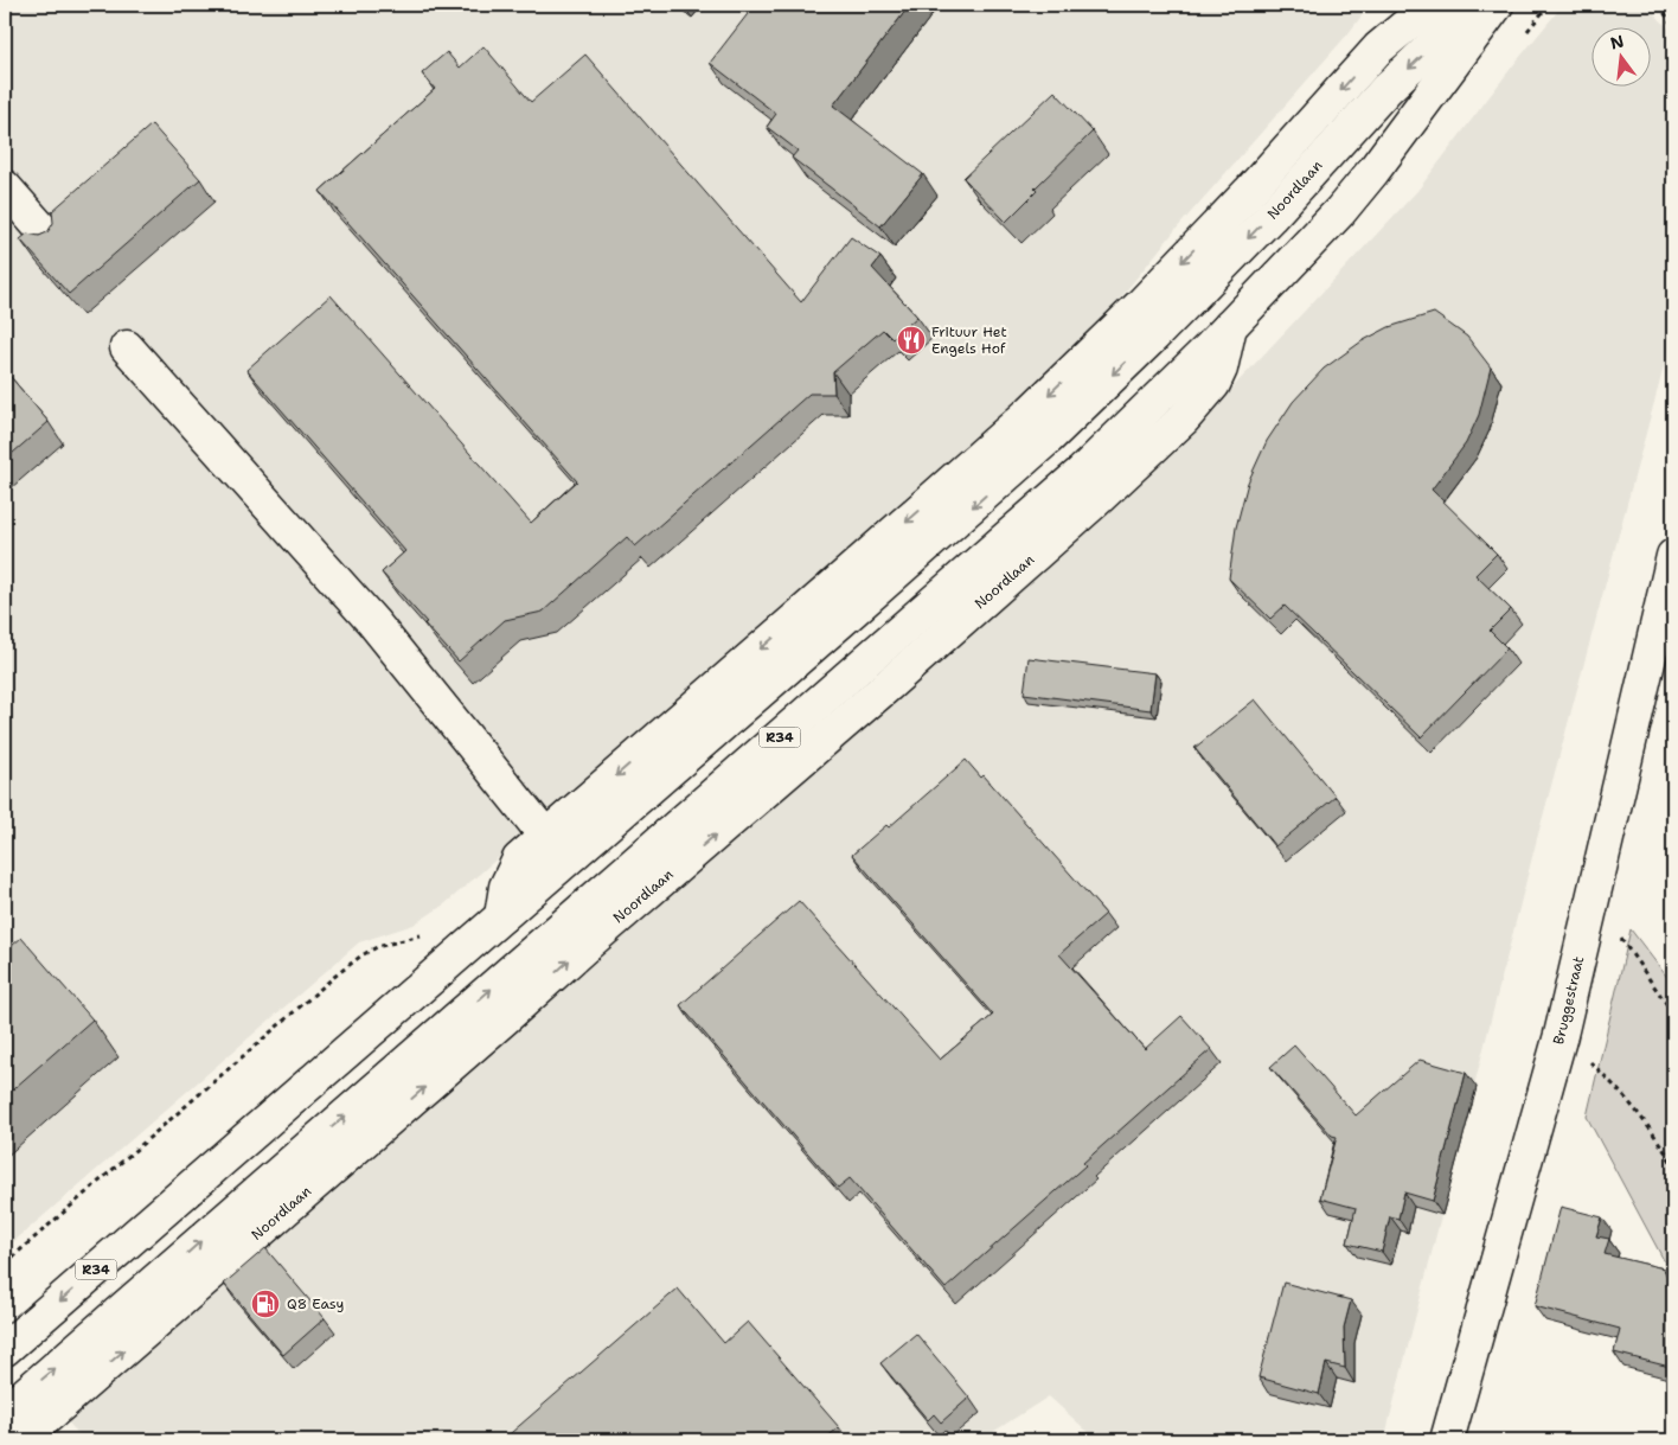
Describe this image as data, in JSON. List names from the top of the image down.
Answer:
{
  "streets": {
    "main road": ["Noordlaan", "R34", "Bruggestraat"]
  },
  "places": {
    "restaurant": ["Frituur Het Engels Hof"],
    "fuel station": ["Q8 Easy"]
  },
  "north": "top"
}
